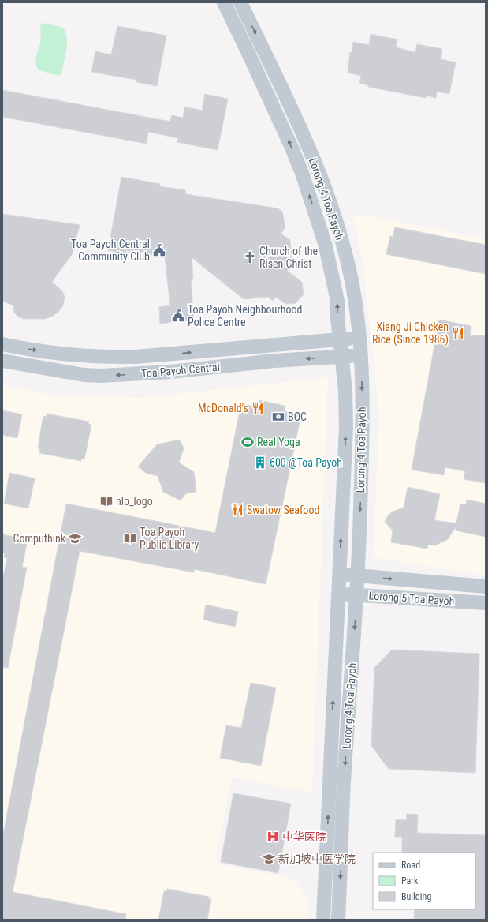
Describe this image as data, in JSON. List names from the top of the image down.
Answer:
{
  "streets": {
    "street": ["Lorong 4 Toa Payoh", "Toa Payoh Central", "Lorong 5 Toa Payoh"]
  },
  "crossings": [
    ["Lorong 4 Toa Payoh", "Toa Payoh Central"],
    ["Lorong 4 Toa Payoh", "Lorong 5 Toa Payoh"]
  ],
  "places": {
    "public building": ["Toa Payoh Central Community Club", "Toa Payoh Neighbourhood Police Centre"],
    "church": ["Church of the Risen Christ"],
    "restaurant": ["Xiang Ji Chicken Rice (Since 1986)", "McDonald's", "Swatow Seafood"],
    "bank": ["BOC"],
    "sports": ["Real Yoga"],
    "building": ["600 @Toa Payoh"],
    "library": ["nlb_logo", "Toa Payoh Public Library"],
    "school or university": ["Computhink", "新加坡中医学院"],
    "hospital": ["中华医院"]
  },
  "legend": ["Road", "Park", "Building"]
}
